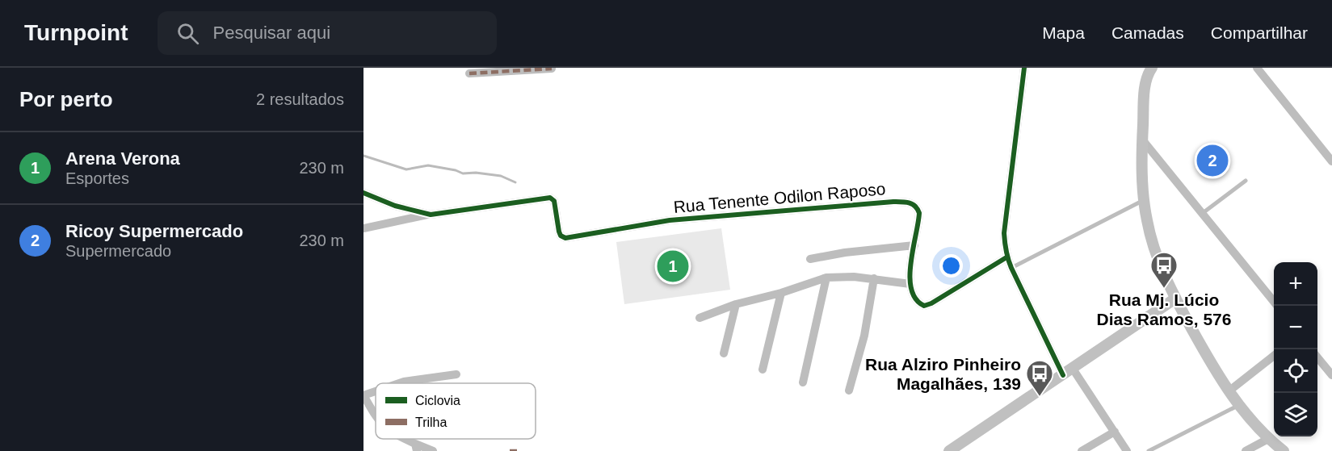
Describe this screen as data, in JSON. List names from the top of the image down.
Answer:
{
  "streets": {
    "street": ["Rua Tenente Odilon Raposo"]
  },
  "places": {
    "bus stop": ["Rua Mj. Lúcio Dias Ramos, 576", "Rua Alziro Pinheiro Magalhães, 139"]
  },
  "legend": ["Ciclovia", "Trilha"],
  "page": {
    "header": "Turnpoint",
    "search": "Pesquisar aqui",
    "nav": ["Mapa", "Camadas", "Compartilhar"],
    "heading": ["Por perto", "2 resultados"],
    "list": [
      {
        "mark": "1",
        "name": "Arena Verona",
        "note": "Esportes",
        "value": "230 m"
      },
      {
        "mark": "2",
        "name": "Ricoy Supermercado",
        "note": "Supermercado",
        "value": "230 m"
      }
    ],
    "pins": ["2", "1"],
    "map_buttons": ["+", "−"]
  }
}
